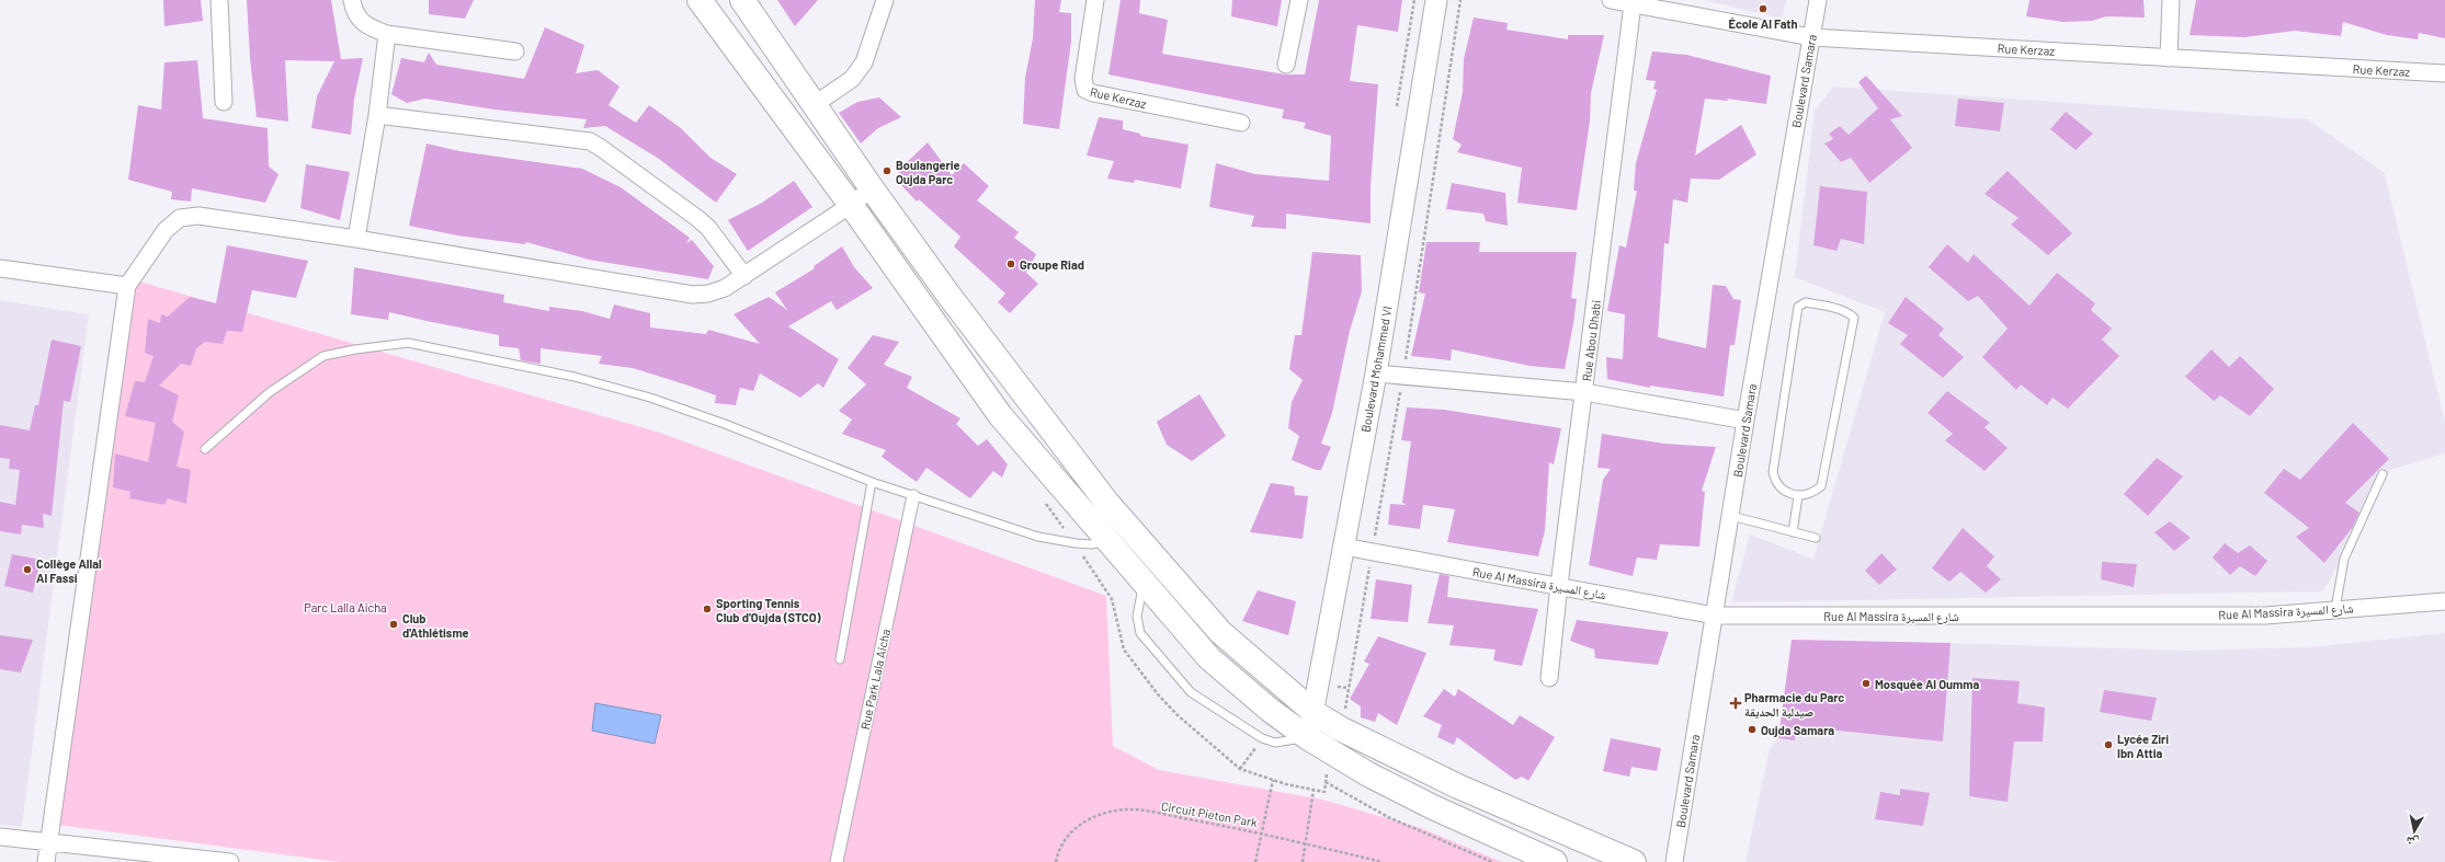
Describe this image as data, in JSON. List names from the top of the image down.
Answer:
{
  "streets": {
    "street": [
      "Rue Kerzaz",
      "Boulevard Samara",
      "Rue Abou Dhabi",
      "Boulevard Mohammed VI",
      "Rue Al Massira شارع المسيرة",
      "Rue Park Lala Aicha"
    ],
    "path": ["Circuit Pieton Park"]
  },
  "crossings": [
    ["Rue Kerzaz", "Boulevard Samara"],
    ["Rue Kerzaz", "Rue Abou Dhabi"],
    ["Boulevard Samara", "Rue Al Massira شارع المسيرة"],
    ["Rue Abou Dhabi", "Rue Al Massira شارع المسيرة"],
    ["Boulevard Mohammed VI", "Rue Al Massira شارع المسيرة"]
  ],
  "parks": ["Parc Lalla Aicha"],
  "places": {
    "other": [
      "École Al Fath",
      "Boulangerie Oujda Parc",
      "Groupe Riad",
      "Collège Allal Al Fassi",
      "Sporting Tennis Club d'Oujda (STCO)",
      "Club d'Athlétisme",
      "Mosquée Al Oumma",
      "Oujda Samara",
      "Lycée Ziri Ibn Attia"
    ],
    "health": ["Pharmacie du Parc صيدلية الحديقة"]
  },
  "north": "bottom"
}
